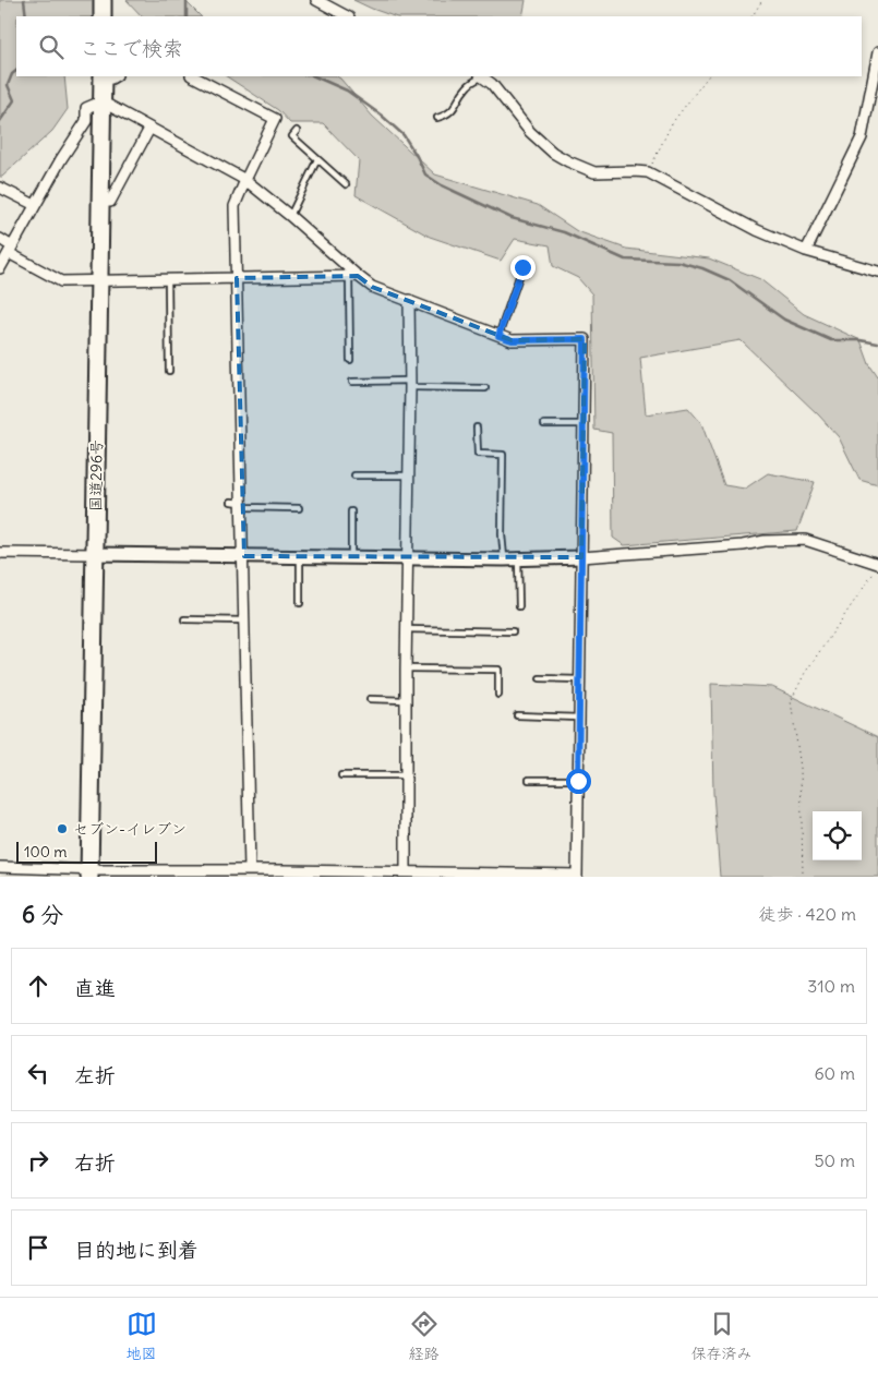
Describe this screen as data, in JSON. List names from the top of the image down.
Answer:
{
  "streets": {
    "highway": ["国道296号"]
  },
  "places": ["セブン-イレブン"],
  "scale_bar": "100 m",
  "page": {
    "search": "ここで検索",
    "scale": "100 m",
    "heading": ["6 分", "徒歩 · 420 m"],
    "list": [
      ["直進", "310 m"],
      ["左折", "60 m"],
      ["右折", "50 m"],
      "目的地に到着"
    ],
    "nav": ["地図", "経路", "保存済み"]
  }
}
